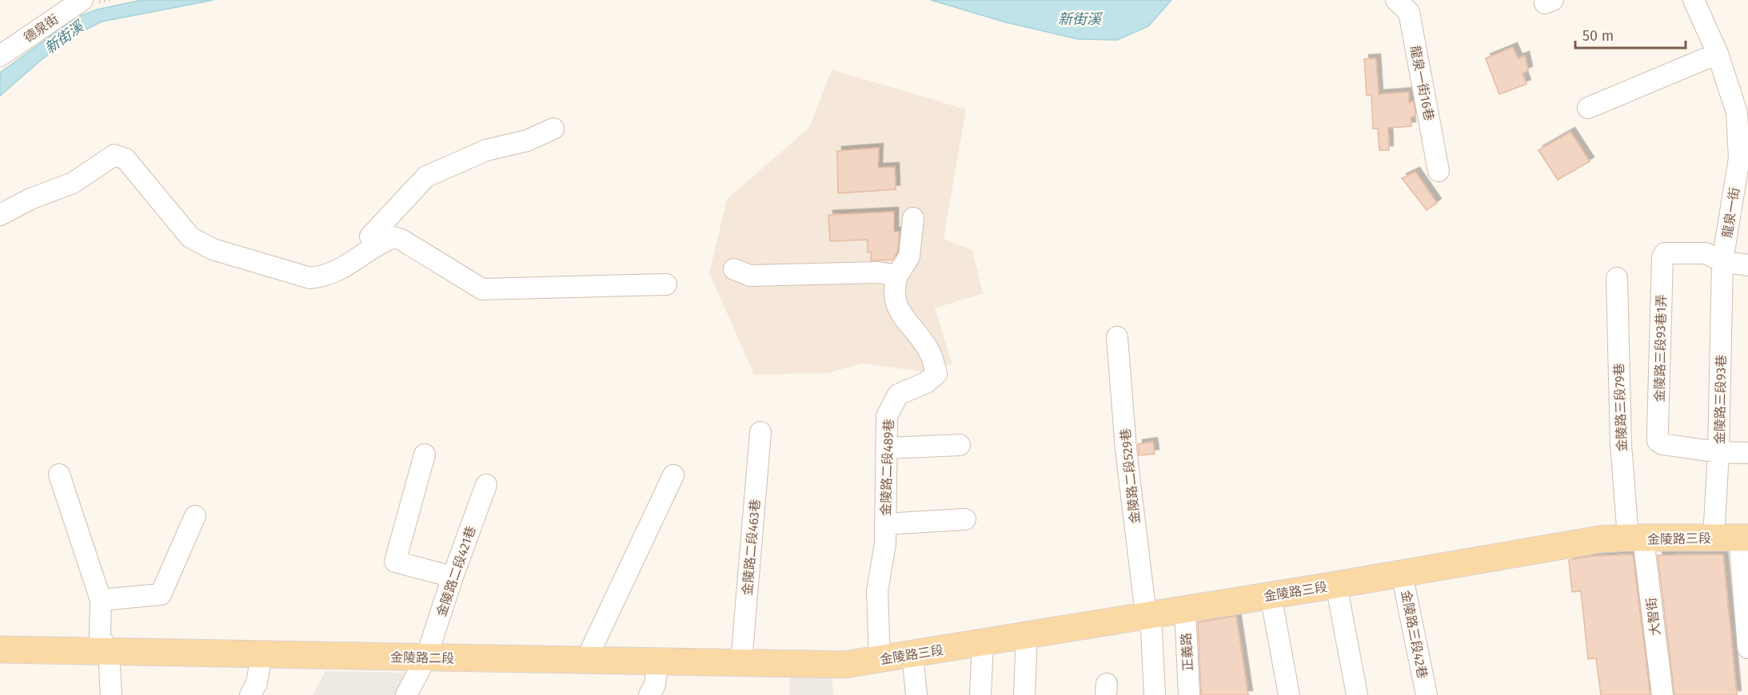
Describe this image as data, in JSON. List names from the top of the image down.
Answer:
{
  "streets": {
    "main road": ["金陵路三段", "金陵路二段"],
    "street": [
      "德泉街",
      "龍泉一街16巷",
      "龍泉一街",
      "金陵路三段93巷1弄",
      "金陵路三段93巷",
      "金陵路三段79巷",
      "金陵路二段489巷",
      "金陵路二段529巷",
      "金陵路二段463巷",
      "金陵路二段421巷",
      "大智街",
      "金陵路三段42巷",
      "正義路"
    ]
  },
  "crossings": [
    ["龍泉一街", "金陵路三段93巷1弄"],
    ["龍泉一街", "金陵路三段93巷"],
    ["金陵路三段93巷1弄", "金陵路三段93巷"],
    ["金陵路三段93巷", "金陵路三段"],
    ["金陵路三段79巷", "金陵路三段"],
    ["金陵路三段79巷", "大智街"],
    ["金陵路二段489巷", "金陵路三段"],
    ["金陵路二段529巷", "金陵路三段"],
    ["金陵路三段", "大智街"],
    ["金陵路三段", "金陵路三段42巷"],
    ["金陵路三段", "正義路"],
    ["金陵路三段", "金陵路二段"],
    ["金陵路二段463巷", "金陵路二段"],
    ["金陵路二段421巷", "金陵路二段"]
  ],
  "water": ["新街溪"],
  "scale_bar": "50 m"
}
